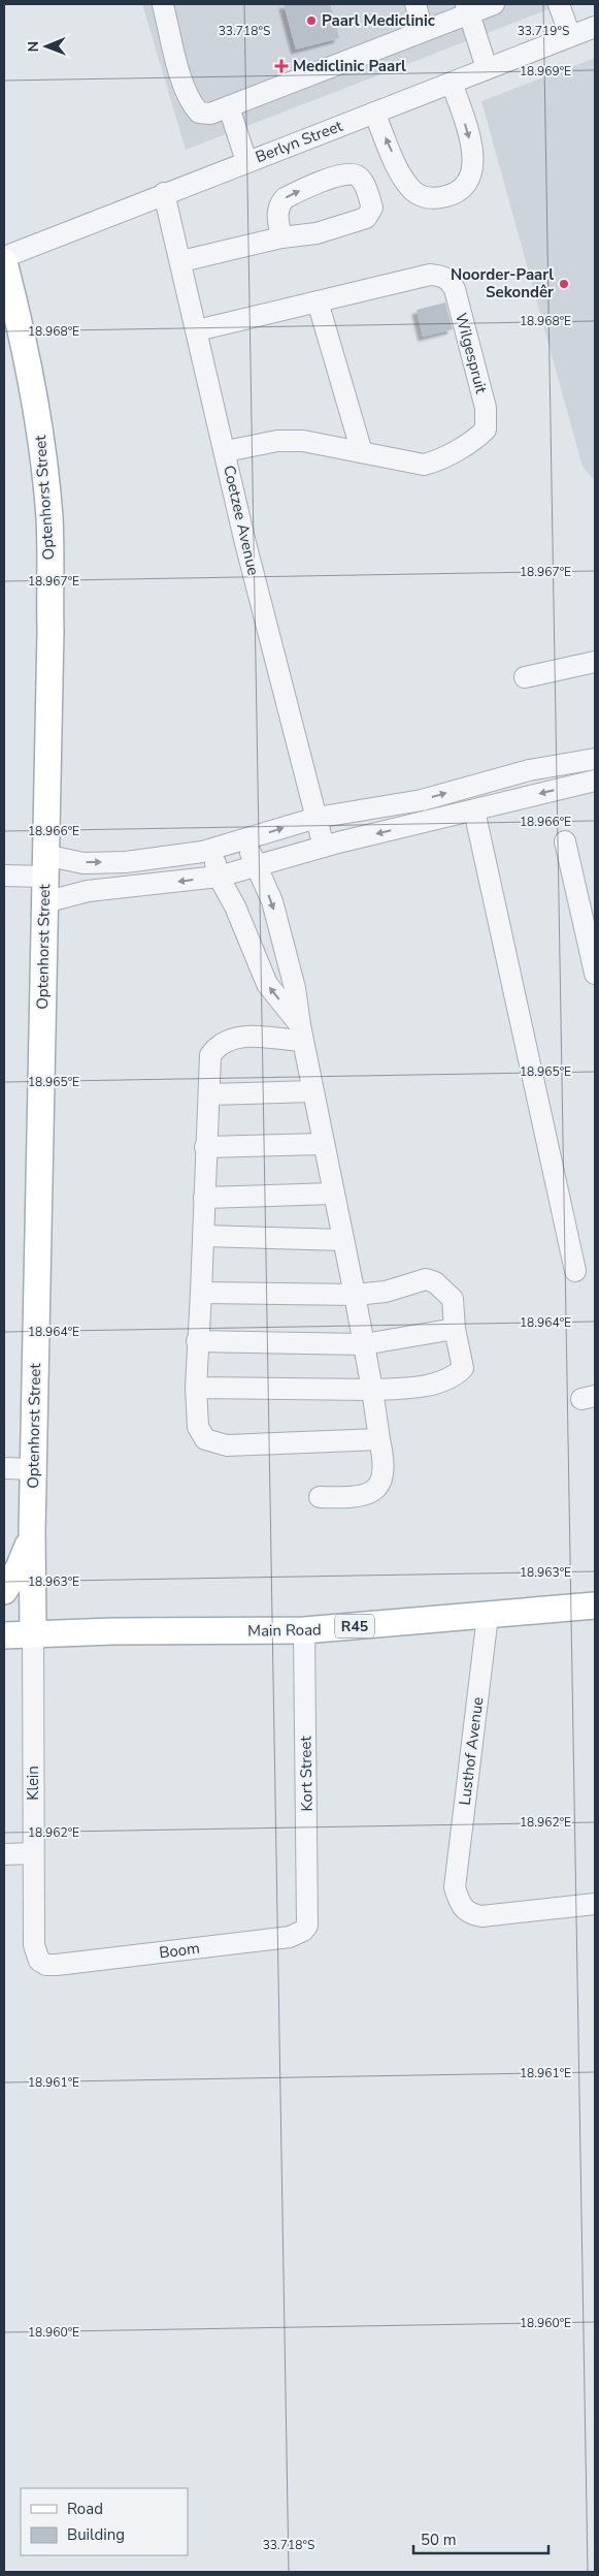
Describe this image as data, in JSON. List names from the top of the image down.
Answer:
{
  "streets": {
    "main road": ["Optenhorst Street", "R45", "Main Road"],
    "street": [
      "Berlyn Street",
      "Wilgespruit",
      "Coetzee Avenue",
      "Lusthof Avenue",
      "Kort Street",
      "Klein",
      "Boom"
    ]
  },
  "crossings": [
    ["Berlyn Street", "Coetzee Avenue"],
    ["Wilgespruit", "Coetzee Avenue"],
    ["Optenhorst Street", "Main Road"],
    ["Optenhorst Street", "Klein"],
    ["Main Road", "Lusthof Avenue"],
    ["Main Road", "Kort Street"],
    ["Main Road", "Klein"],
    ["Kort Street", "Boom"],
    ["Klein", "Boom"]
  ],
  "places": {
    "other": ["Paarl Mediclinic", "Noorder-Paarl Sekondêr"],
    "health": ["Mediclinic Paarl"]
  },
  "legend": ["Road", "Building"],
  "scale_bar": "50 m",
  "north": "left",
  "coordinates": [
    "33.718°S",
    "33.719°S",
    "18.969°E",
    "18.968°E",
    "18.967°E",
    "18.966°E",
    "18.965°E",
    "18.964°E",
    "18.963°E",
    "18.962°E",
    "18.961°E",
    "18.960°E"
  ]
}
